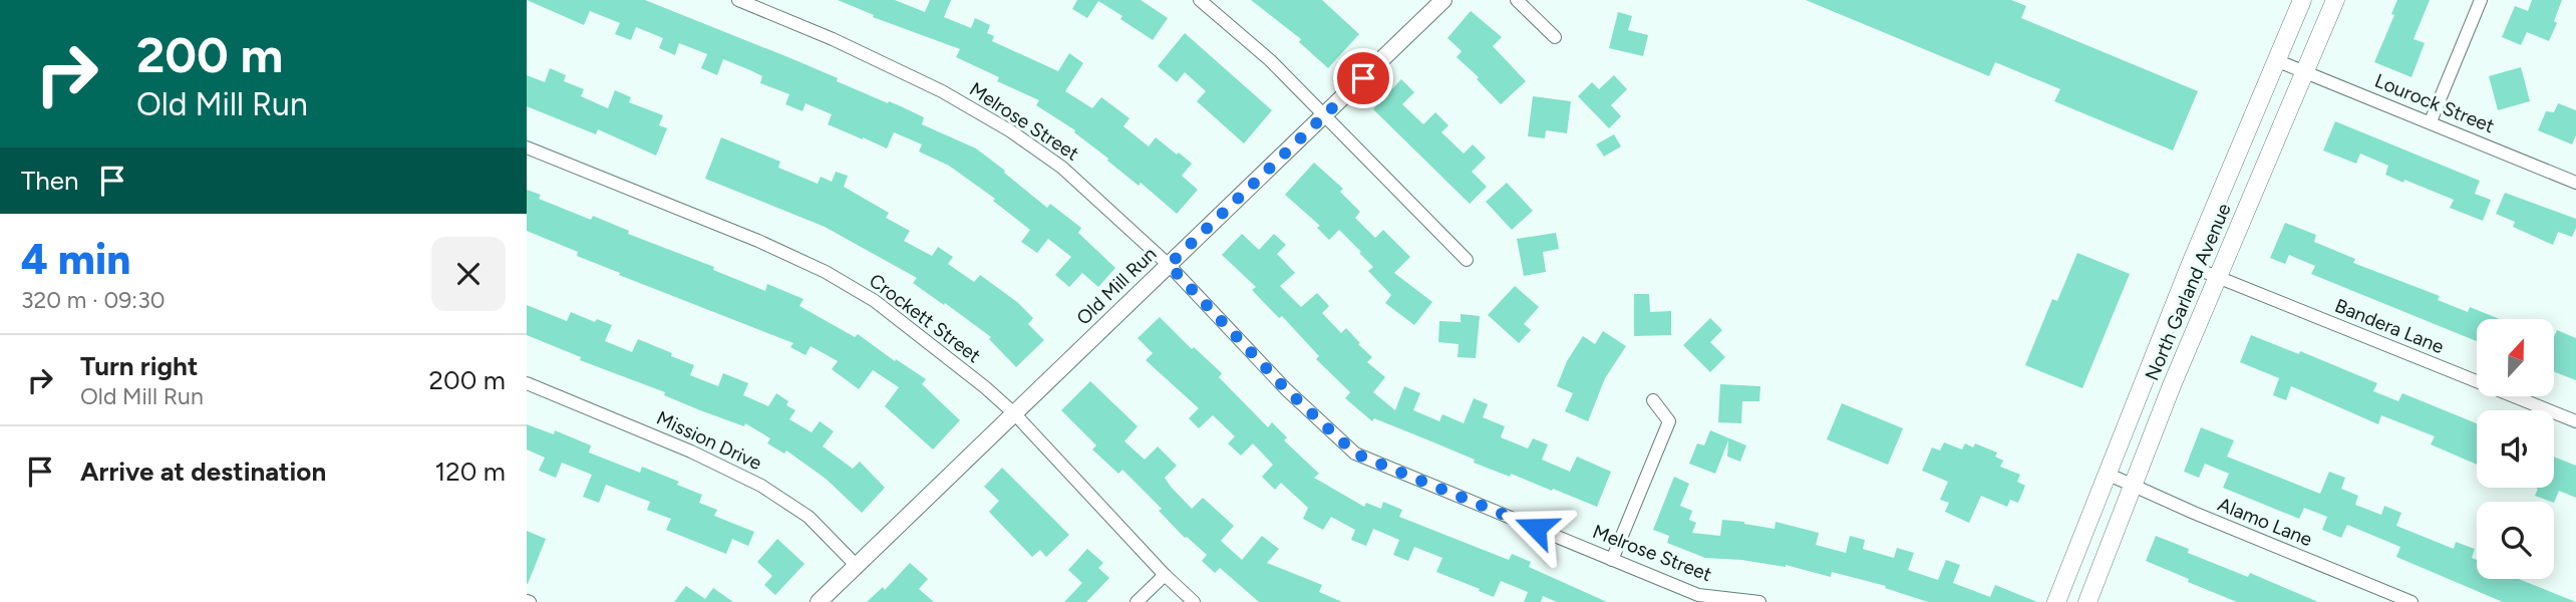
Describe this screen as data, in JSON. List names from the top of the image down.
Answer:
{
  "streets": {
    "main road": ["North Garland Avenue"],
    "street": [
      "Lourock Street",
      "Melrose Street",
      "Old Mill Run",
      "Crockett Street",
      "Bandera Lane",
      "Mission Drive",
      "Alamo Lane"
    ]
  },
  "crossings": [
    ["Lourock Street", "North Garland Avenue"],
    ["Melrose Street", "Old Mill Run"],
    ["Old Mill Run", "Crockett Street"],
    ["Old Mill Run", "Mission Drive"],
    ["North Garland Avenue", "Bandera Lane"],
    ["North Garland Avenue", "Alamo Lane"]
  ],
  "north": "top",
  "page": {
    "turn": ["200 m", "Old Mill Run"],
    "then": "Then",
    "heading": ["4 min", "320 m · 09:30"],
    "list": [
      {
        "name": "Turn right",
        "note": "Old Mill Run",
        "value": "200 m"
      },
      {
        "name": "Arrive at destination",
        "value": "120 m"
      }
    ]
  }
}
